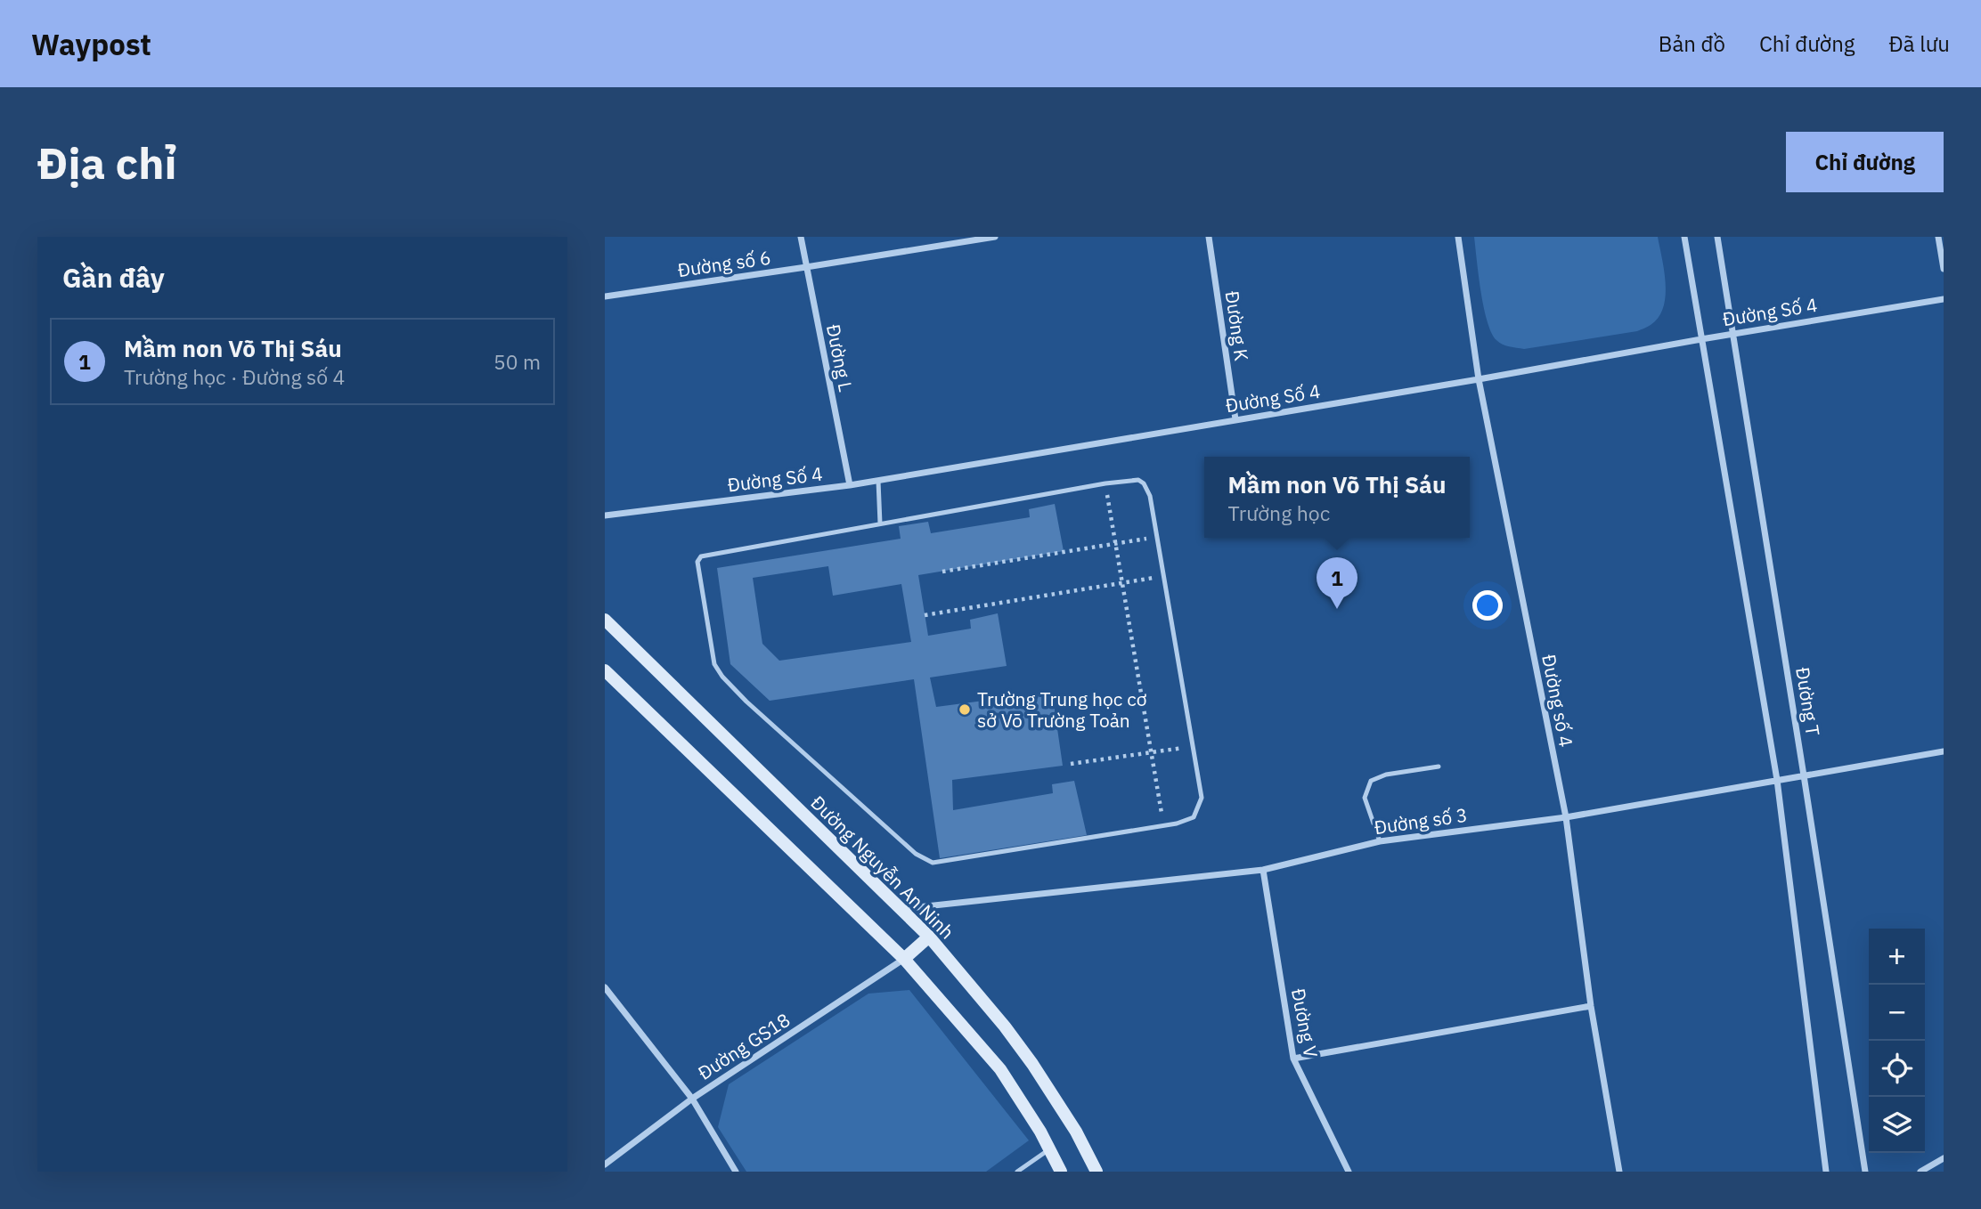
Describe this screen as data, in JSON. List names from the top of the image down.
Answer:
{
  "streets": {
    "main road": ["Đường Nguyễn An Ninh"],
    "street": [
      "Đường số 6",
      "Đường Số 4",
      "Đường K",
      "Đường L",
      "Đường số 4",
      "Đường T",
      "Đường số 3",
      "Đường V",
      "Đường GS18"
    ]
  },
  "crossings": [
    ["Đường số 6", "Đường L"],
    ["Đường Số 4", "Đường K"],
    ["Đường Số 4", "Đường L"],
    ["Đường Số 4", "Đường số 4"],
    ["Đường Số 4", "Đường T"],
    ["Đường số 4", "Đường số 3"],
    ["Đường T", "Đường số 3"],
    ["Đường số 3", "Đường Nguyễn An Ninh"],
    ["Đường số 3", "Đường V"]
  ],
  "places": ["Trường Trung học cơ sở Võ Trường Toản"],
  "page": {
    "header": "Waypost",
    "nav": ["Bản đồ", "Chỉ đường", "Đã lưu"],
    "buttons": "Chỉ đường",
    "title": "Địa chỉ",
    "heading": "Gần đây",
    "list": [
      {
        "mark": "1",
        "name": "Mầm non Võ Thị Sáu",
        "note": "Trường học · Đường số 4",
        "value": "50 m"
      }
    ],
    "popup": ["Mầm non Võ Thị Sáu", "Trường học"],
    "pins": "1",
    "map_buttons": ["+", "−"]
  }
}
